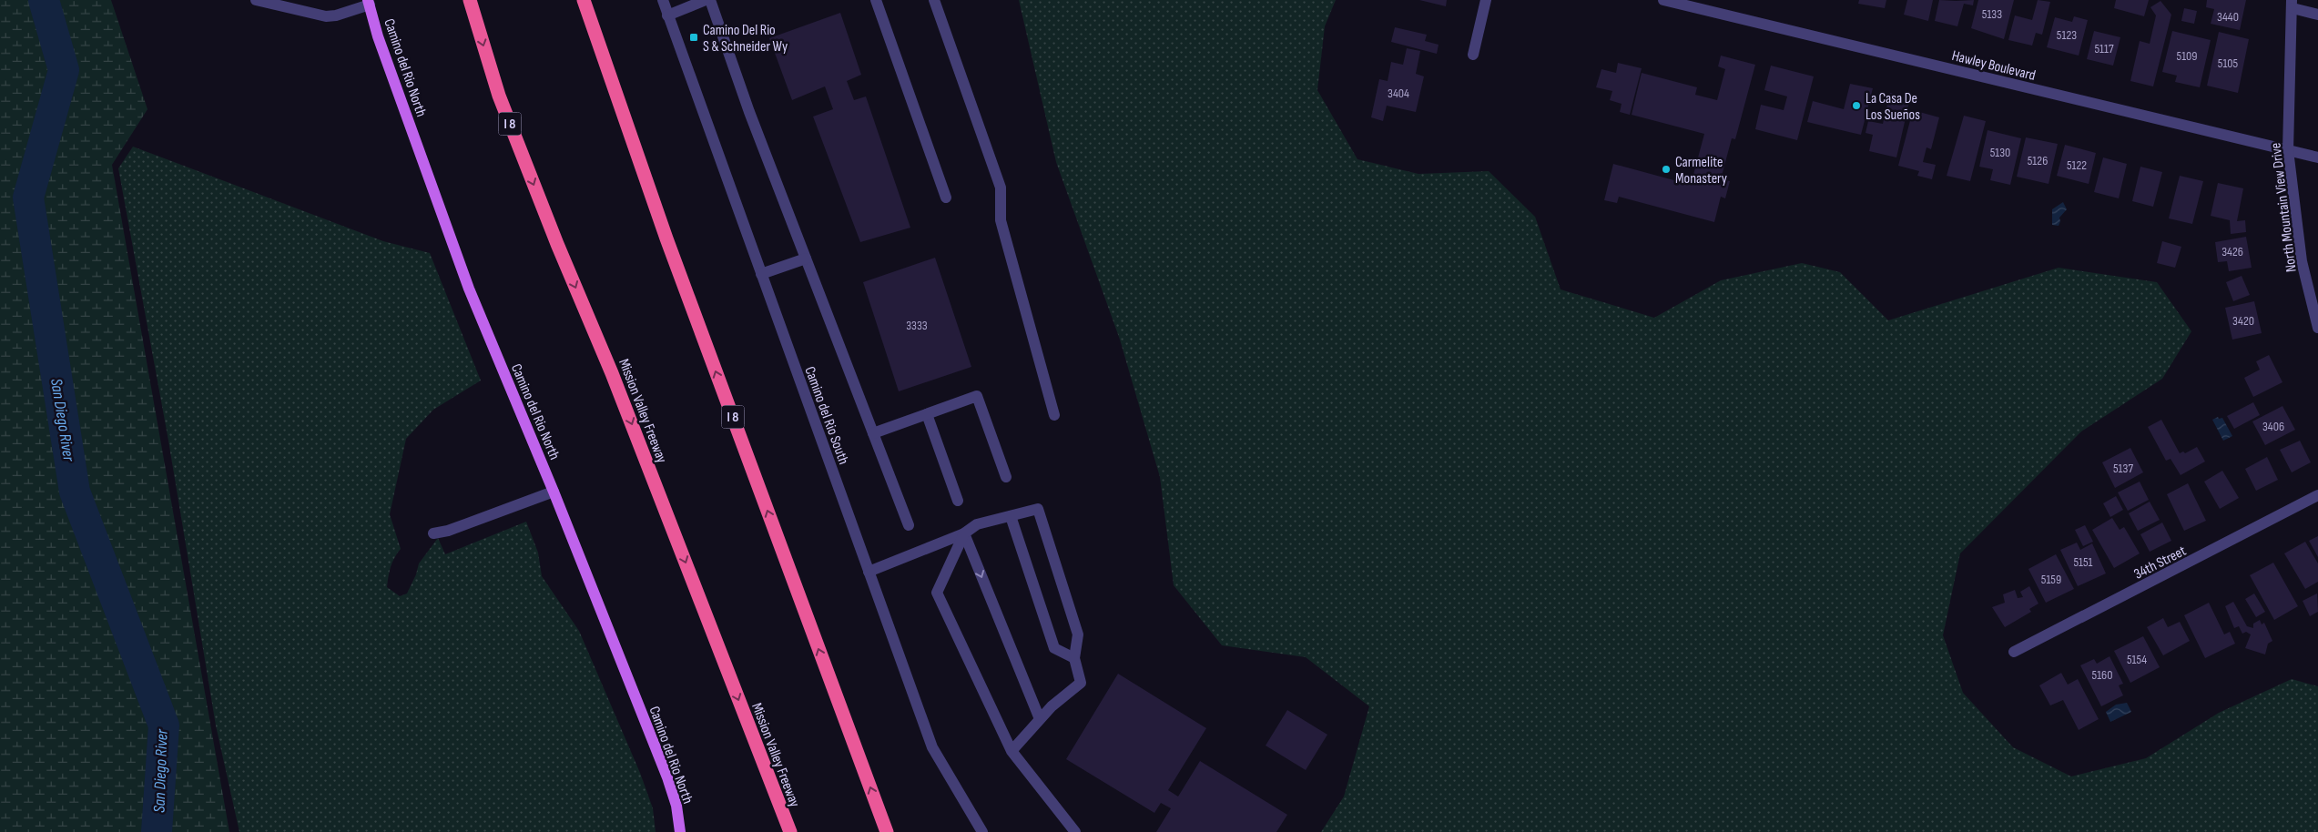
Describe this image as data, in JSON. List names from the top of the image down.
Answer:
{
  "streets": {
    "highway": ["I 8", "Mission Valley Freeway"],
    "main road": ["Camino del Rio North"],
    "street": [
      "Hawley Boulevard",
      "North Mountain View Drive",
      "Camino del Rio South",
      "34th Street"
    ]
  },
  "crossings": [
    ["Hawley Boulevard", "North Mountain View Drive"]
  ],
  "water": ["San Diego River"],
  "places": {
    "transit": ["Camino Del Rio S & Schneider Wy"],
    "other": ["La Casa De Los Sueños", "Carmelite Monastery"]
  },
  "house_numbers": [
    "5133",
    "3440",
    "5123",
    "5117",
    "5109",
    "5105",
    "3404",
    "5130",
    "5126",
    "5122",
    "3426",
    "3420",
    "3333",
    "3406",
    "5137",
    "5151",
    "5159",
    "5154",
    "5160"
  ]
}
